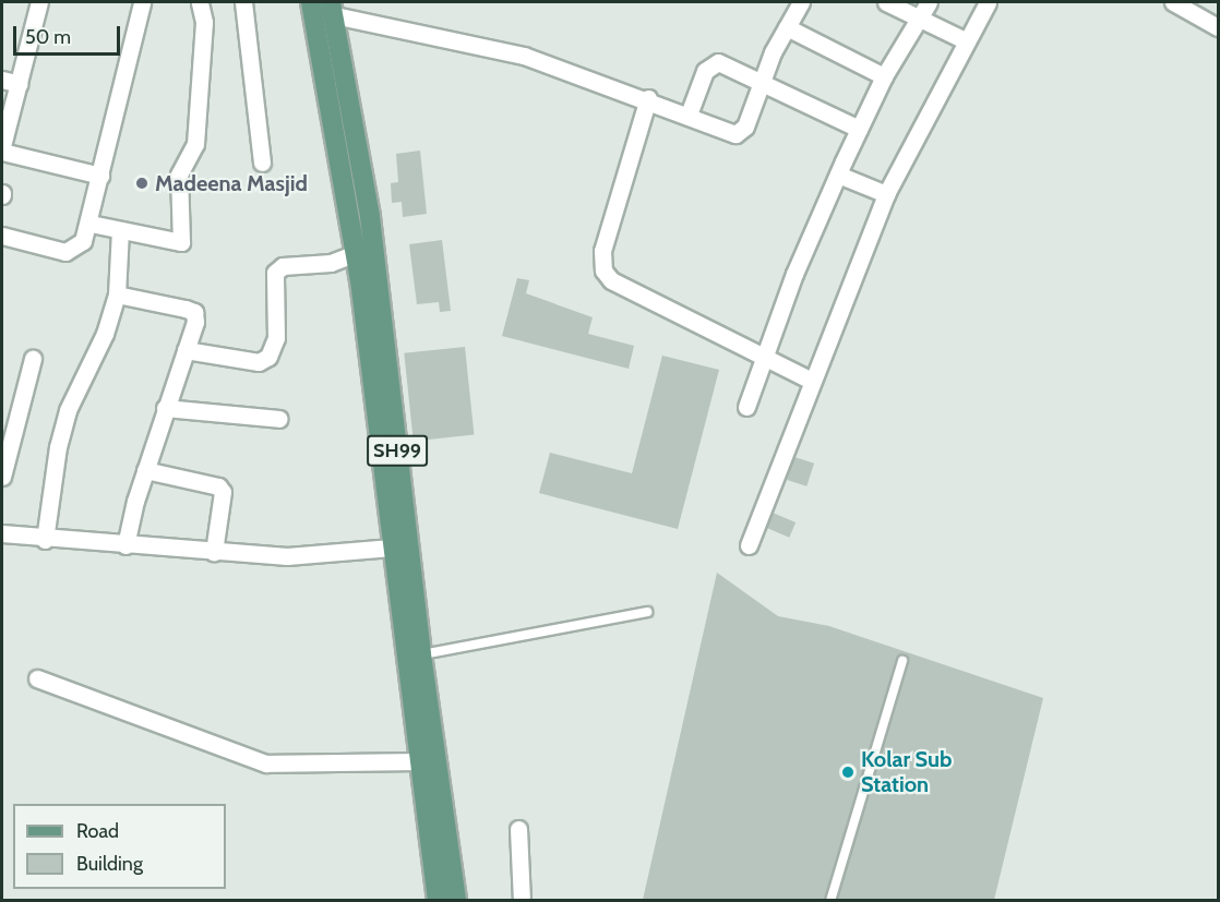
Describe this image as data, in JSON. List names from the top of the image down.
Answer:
{
  "streets": {
    "main road": ["SH99"]
  },
  "places": ["Madeena Masjid", "Kolar Sub Station"],
  "legend": ["Road", "Building"],
  "scale_bar": "50 m"
}
